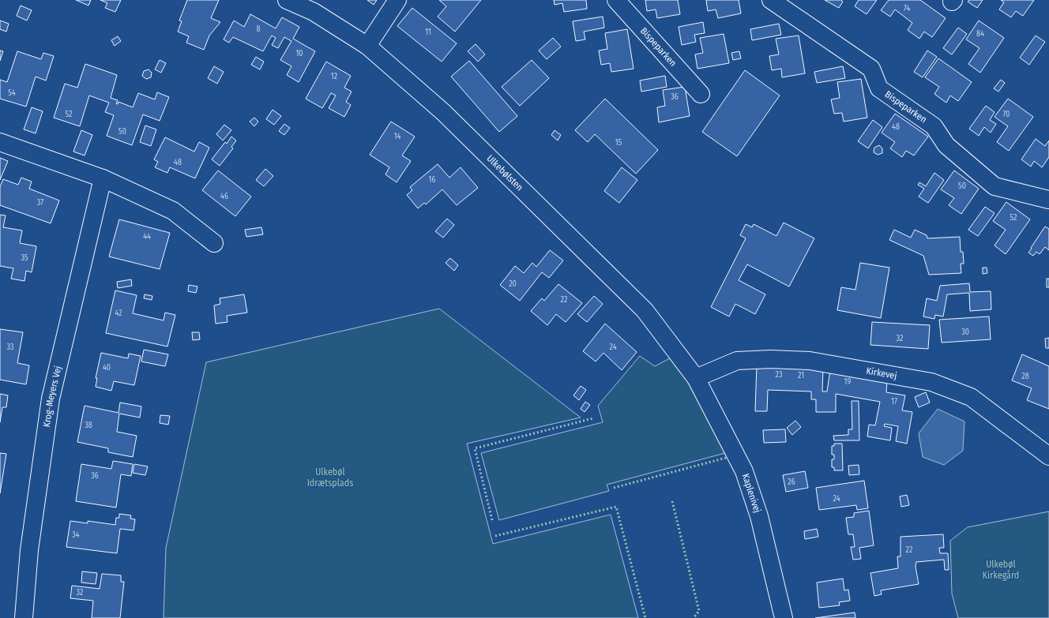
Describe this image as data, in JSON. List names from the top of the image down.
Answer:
{
  "streets": {
    "street": [
      "Bispeparken",
      "Ulkebølsten",
      "Kirkevej",
      "Krog-Meyers Vej",
      "Kaplenivej"
    ]
  },
  "crossings": [
    ["Ulkebølsten", "Kirkevej"],
    ["Ulkebølsten", "Kaplenivej"],
    ["Kirkevej", "Kaplenivej"]
  ],
  "parks": ["Ulkebøl Idrætsplads", "Ulkebøl Kirkegård"],
  "house_numbers": [
    "74",
    "8",
    "11",
    "84",
    "10",
    "12",
    "54",
    "36",
    "52",
    "70",
    "48",
    "50",
    "14",
    "15",
    "48",
    "16",
    "50",
    "46",
    "37",
    "52",
    "44",
    "35",
    "20",
    "22",
    "42",
    "30",
    "32",
    "33",
    "24",
    "40",
    "23",
    "21",
    "28",
    "19",
    "17",
    "38",
    "36",
    "26",
    "24",
    "34",
    "22",
    "32"
  ]
}
